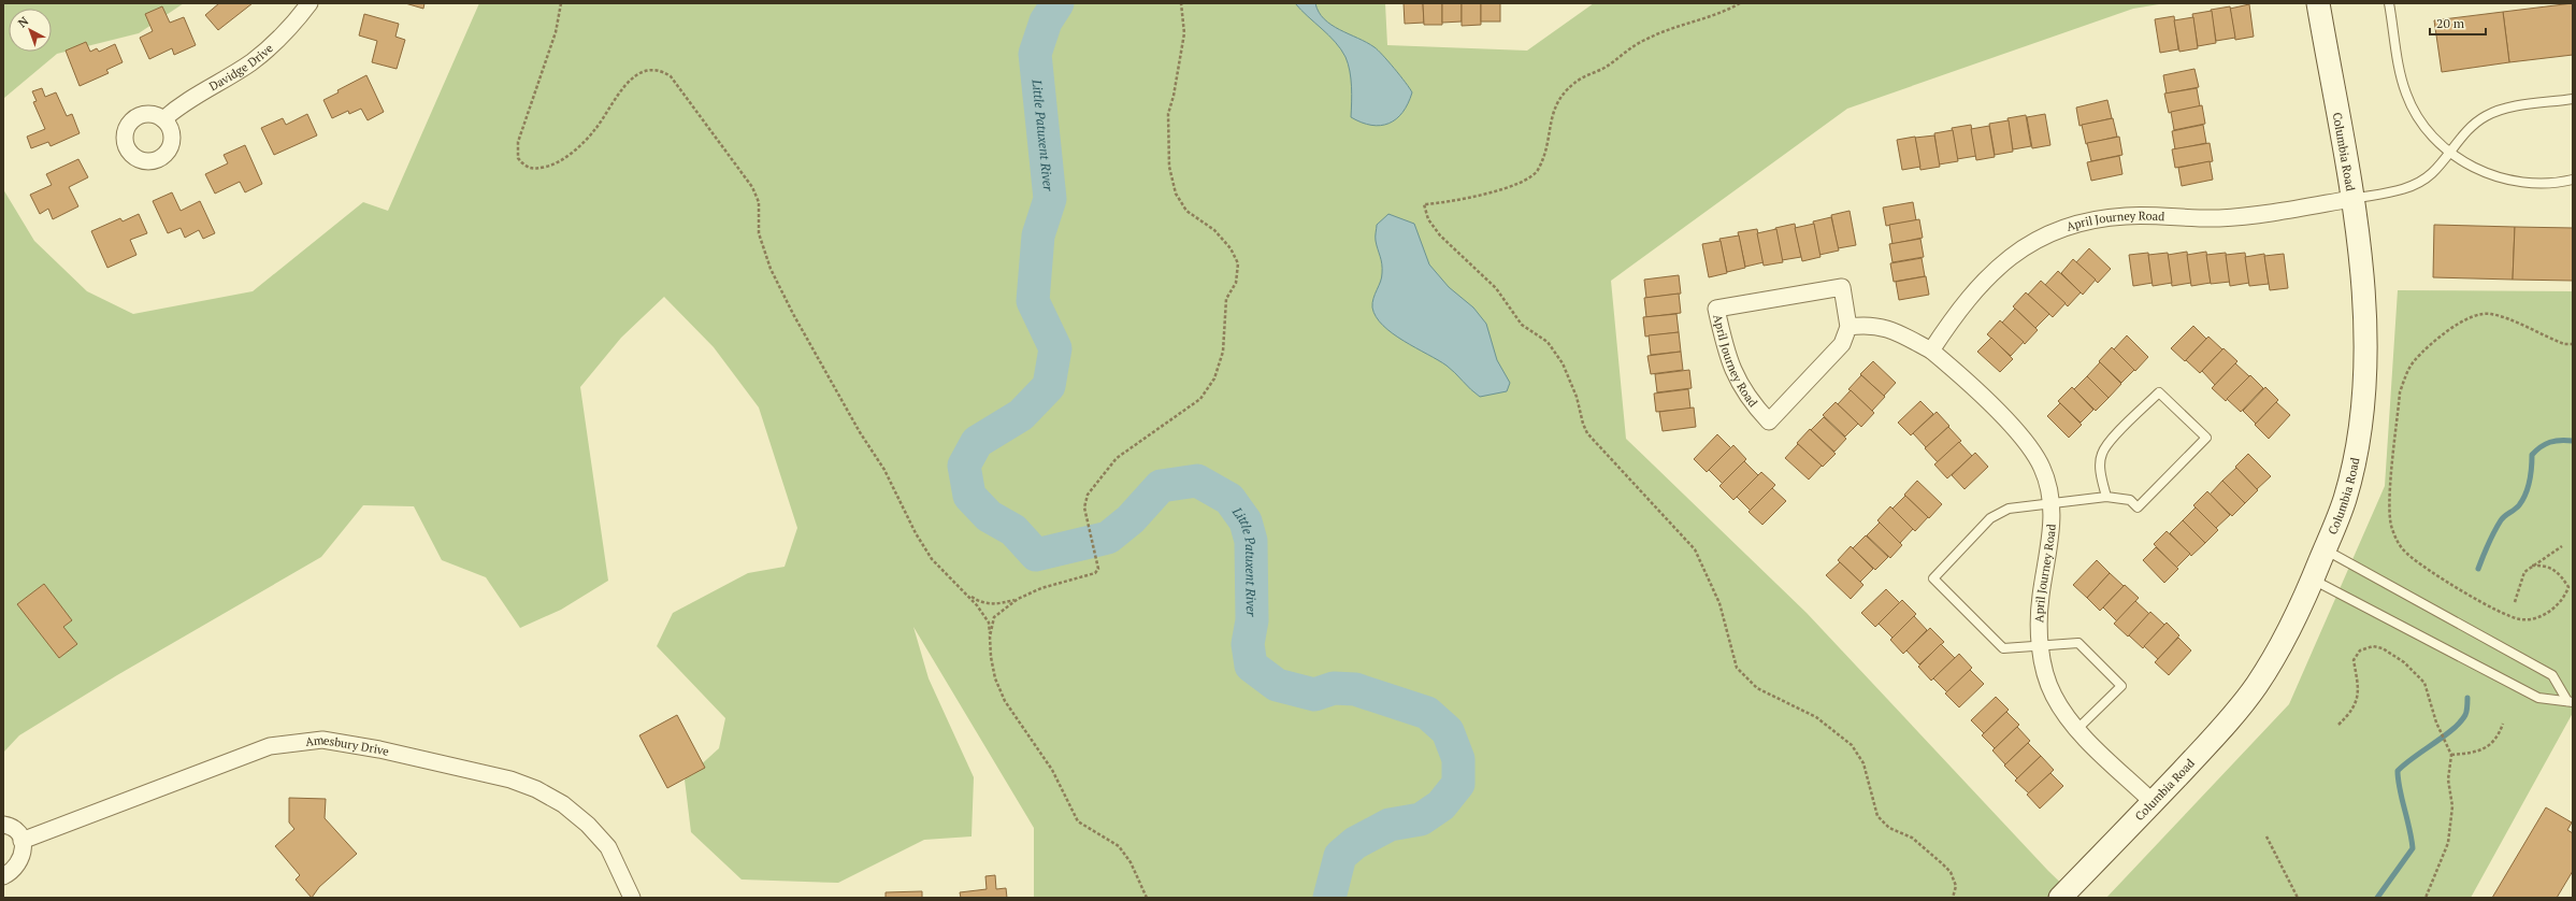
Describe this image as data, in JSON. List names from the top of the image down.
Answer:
{
  "streets": {
    "main road": ["Columbia Road"],
    "street": ["Davidge Drive", "April Journey Road", "Amesbury Drive"]
  },
  "crossings": [
    ["Columbia Road", "April Journey Road"]
  ],
  "water": ["Little Patuxent River"],
  "scale_bar": "20 m",
  "north": "top left"
}
